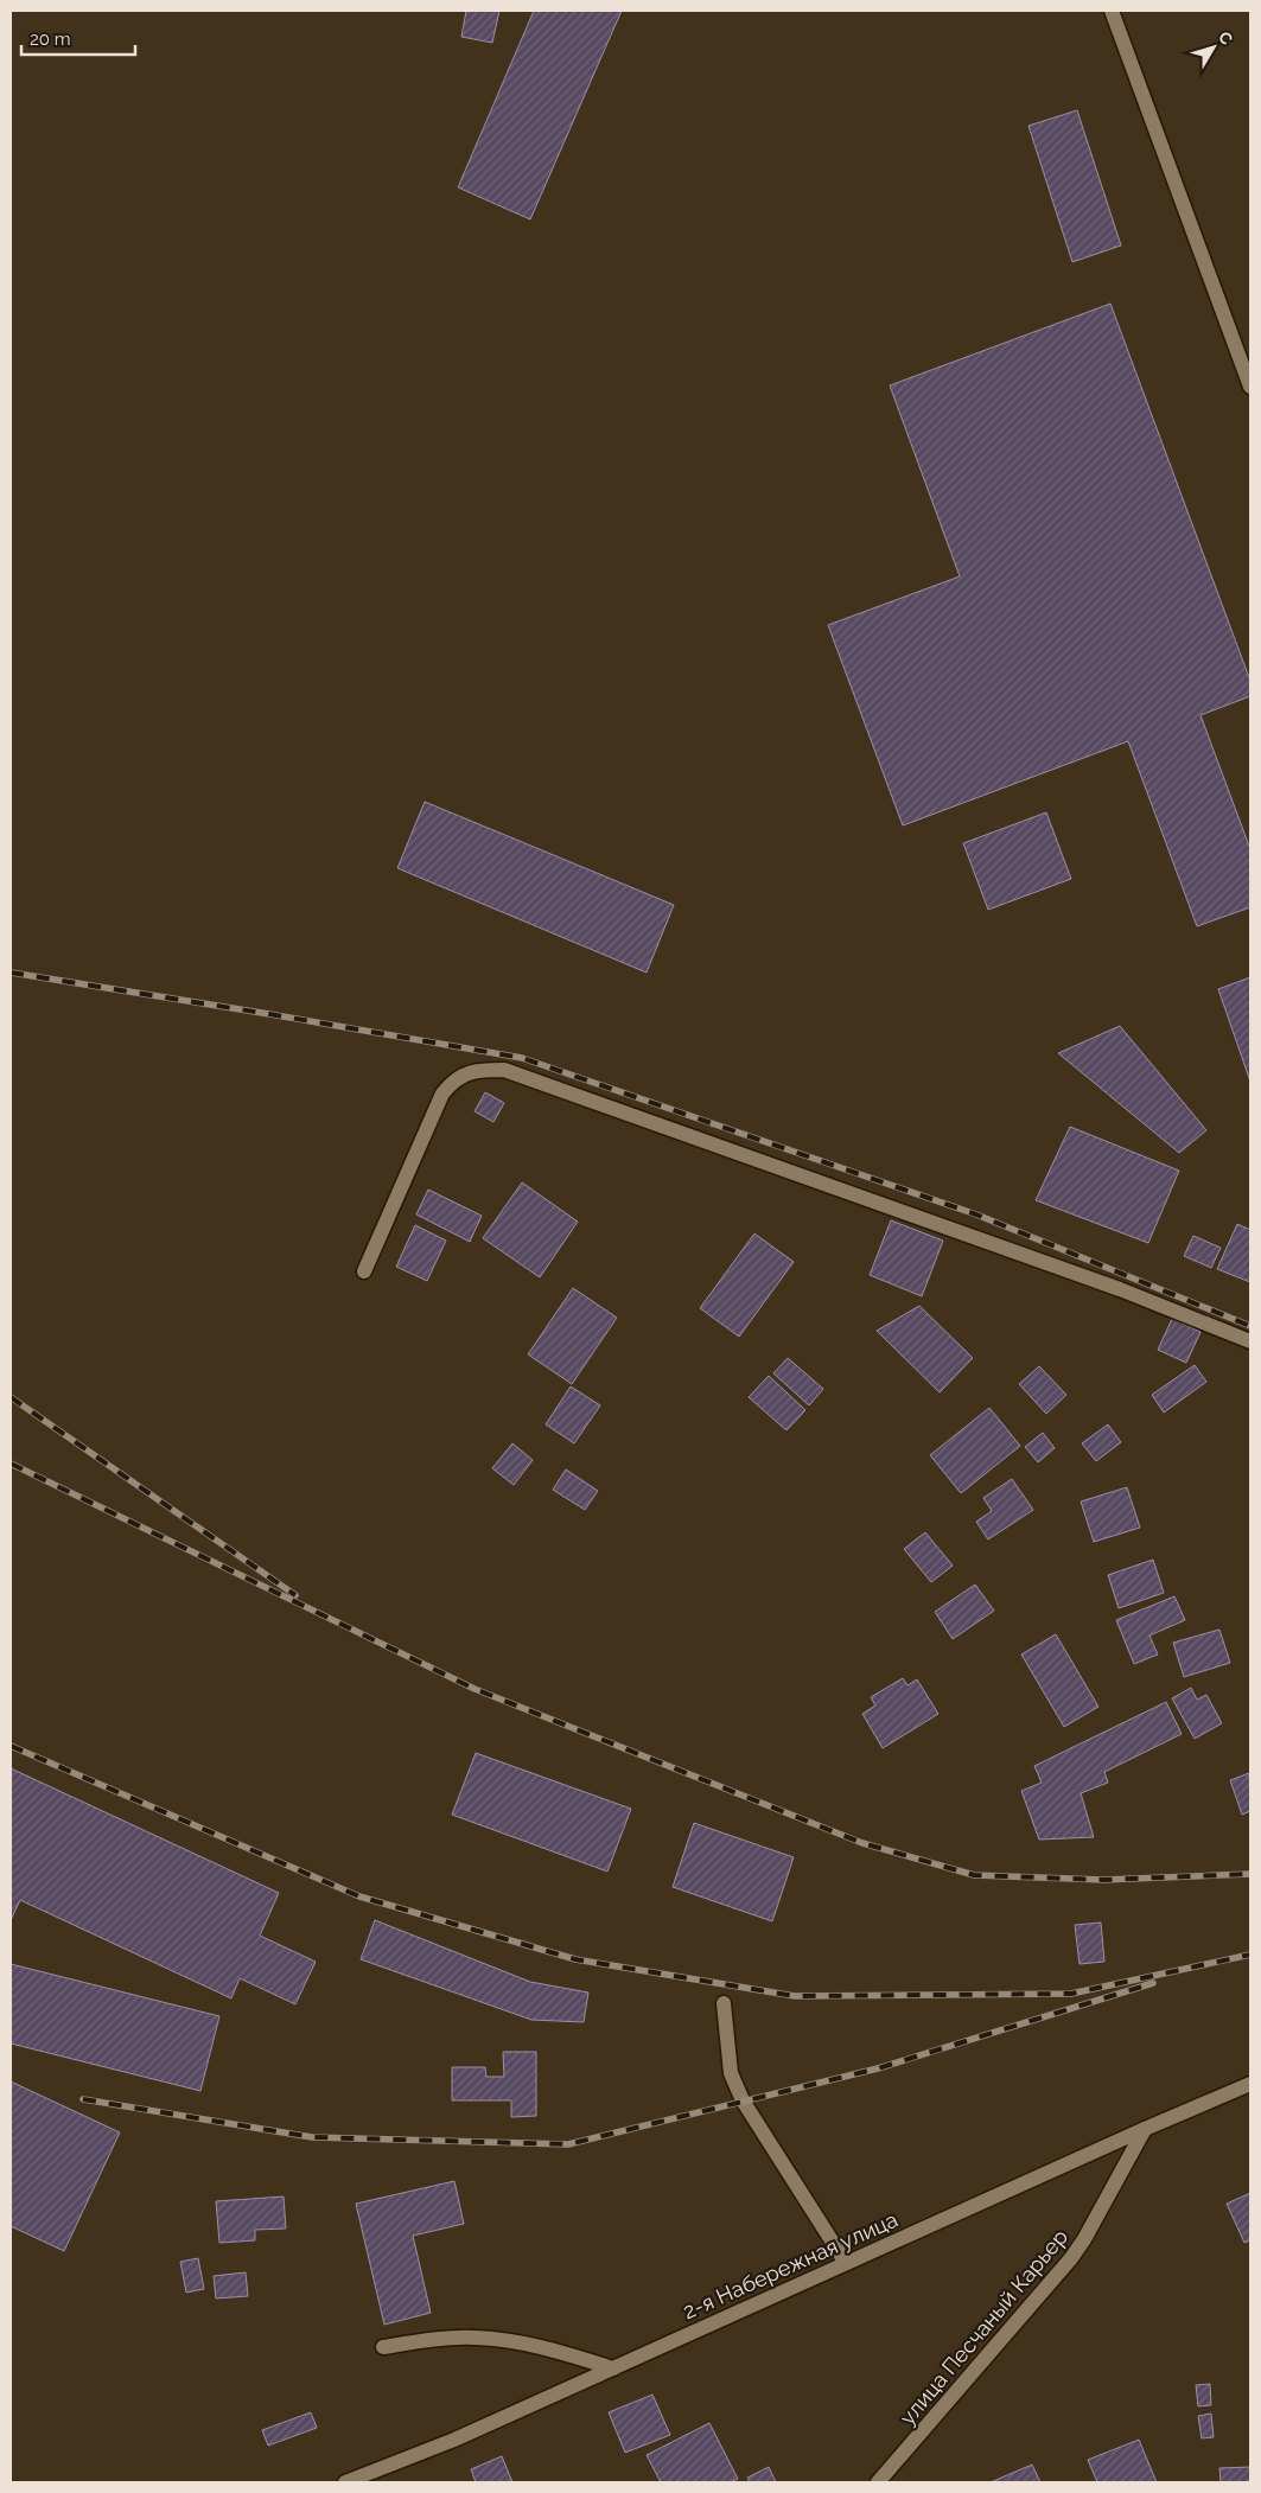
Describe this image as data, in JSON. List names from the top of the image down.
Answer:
{
  "streets": {
    "street": ["2-я Набережная улица", "улица Песчаный Карьер"]
  },
  "crossings": [
    ["2-я Набережная улица", "улица Песчаный Карьер"]
  ],
  "scale_bar": "20 m",
  "north": "top right"
}
